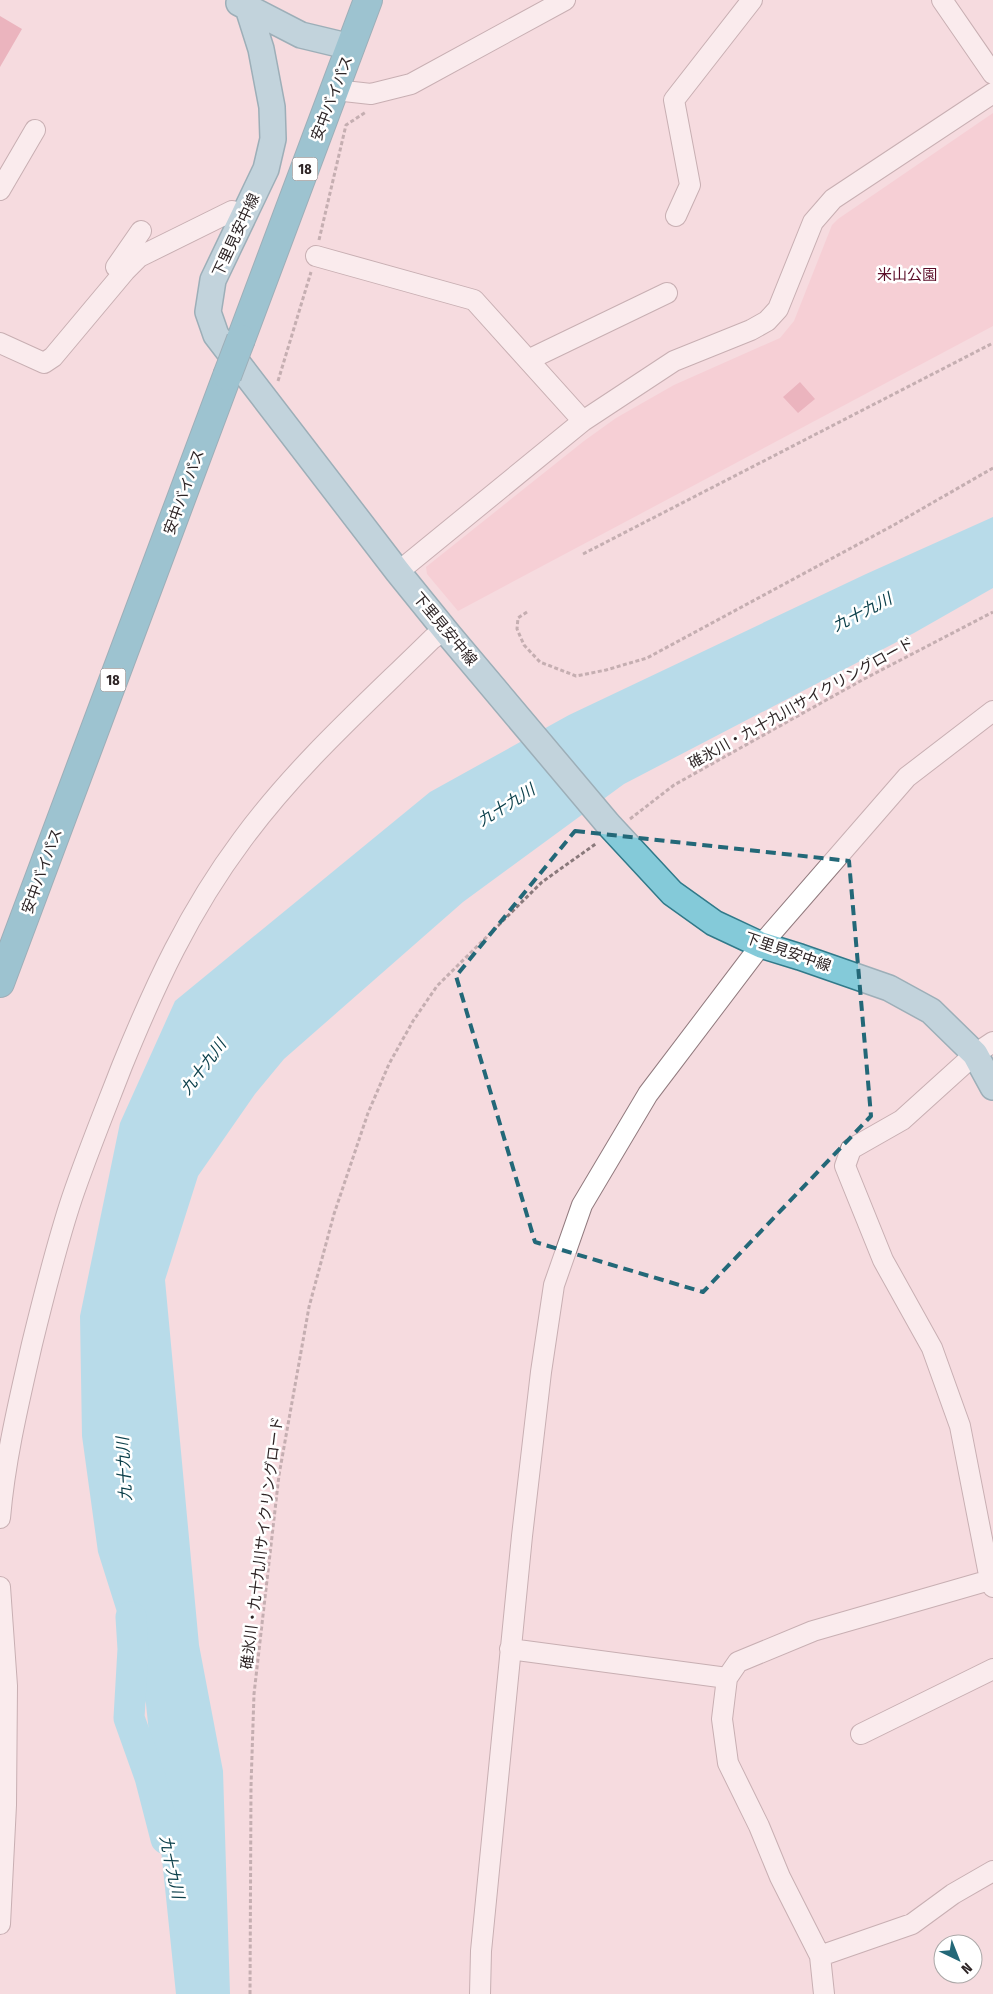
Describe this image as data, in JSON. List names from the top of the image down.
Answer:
{
  "streets": {
    "highway": ["安中バイパス", "18"],
    "main road": ["下里見安中線"],
    "path": ["碓氷川・九十九川サイクリングロード"]
  },
  "crossings": [
    ["下里見安中線", "碓氷川・九十九川サイクリングロード"]
  ],
  "water": ["九十九川"],
  "parks": ["米山公園"],
  "north": "bottom right"
}
